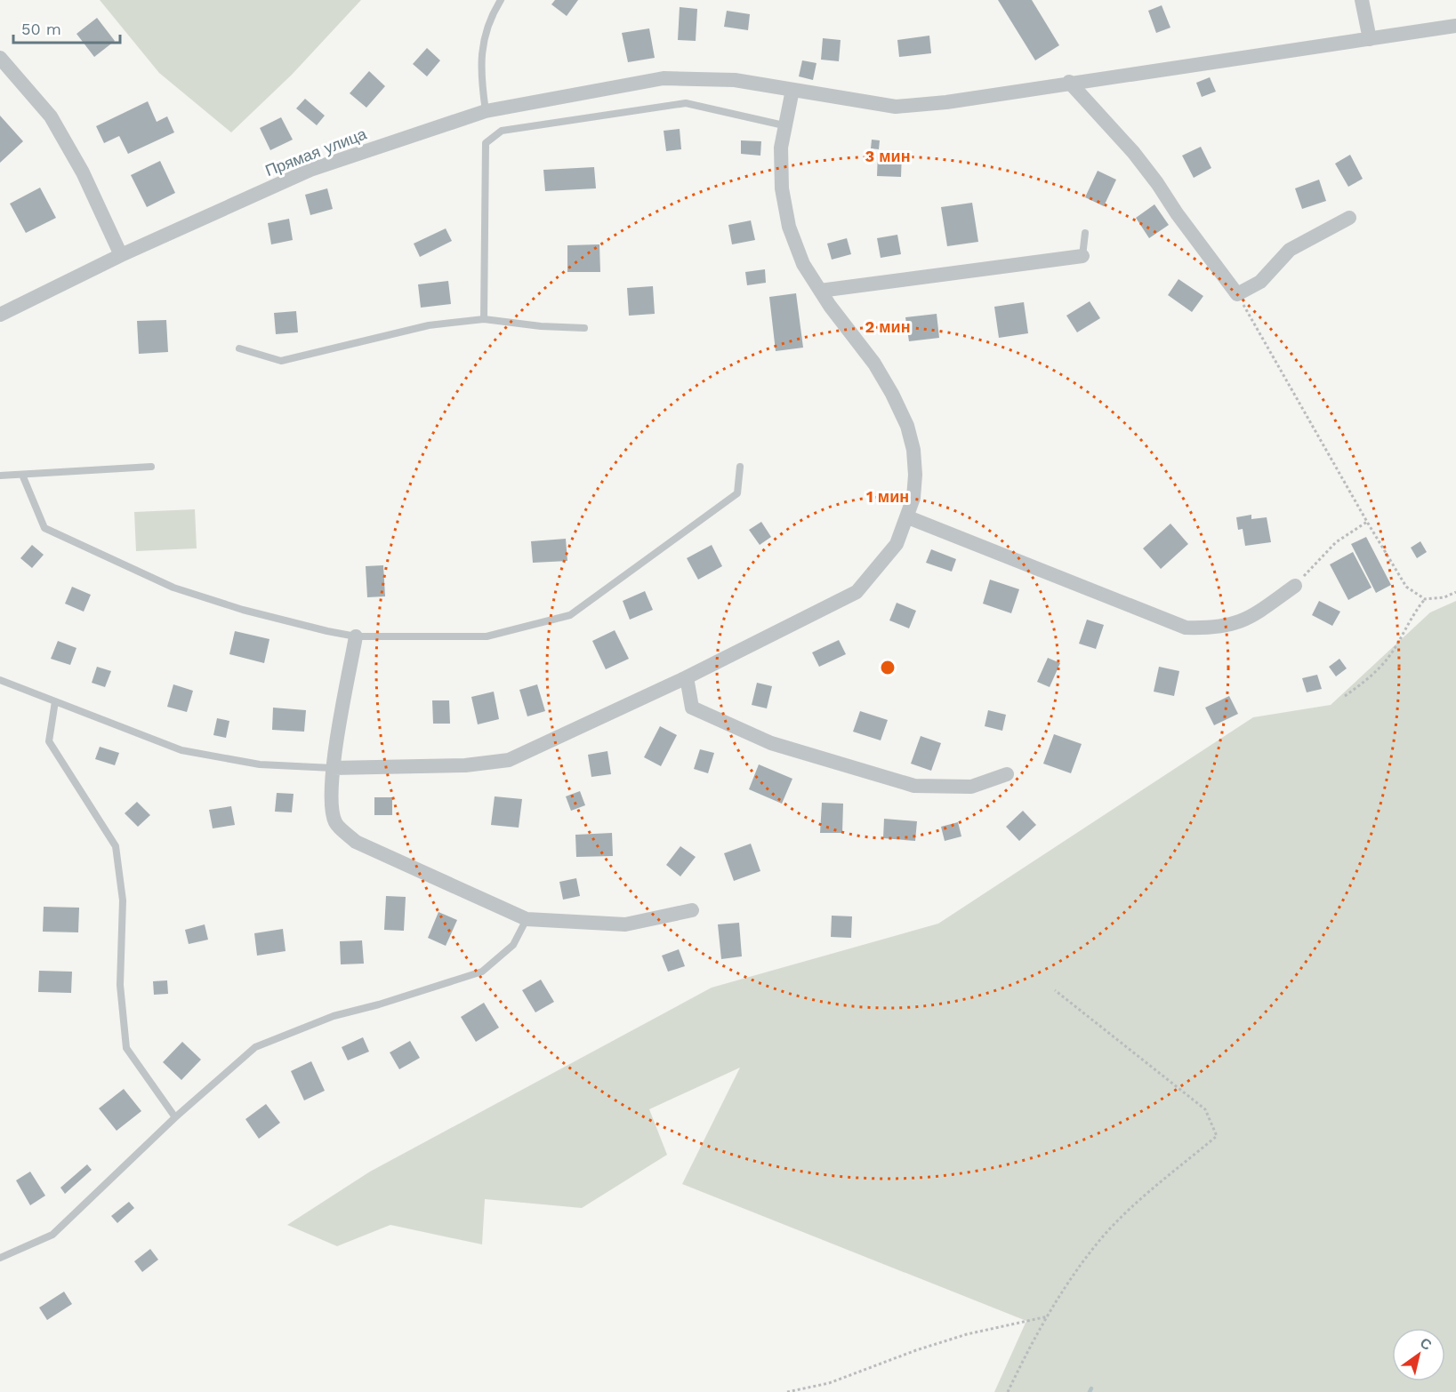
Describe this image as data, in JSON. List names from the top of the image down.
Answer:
{
  "streets": {
    "street": ["Прямая улица"]
  },
  "scale_bar": "50 m",
  "north": "top right",
  "rings": ["3 мин", "2 мин", "1 мин"]
}
